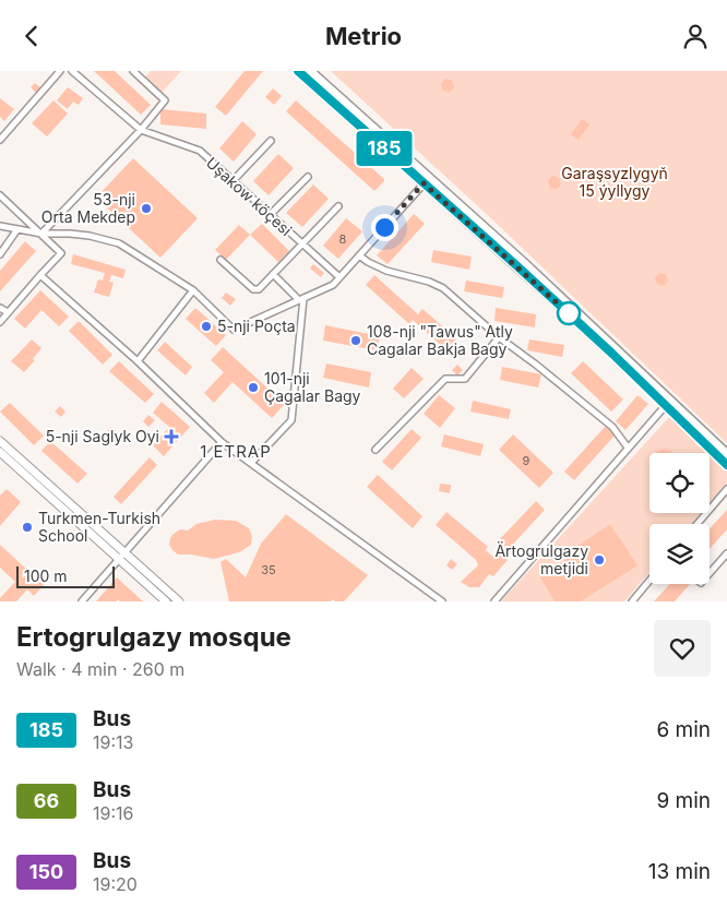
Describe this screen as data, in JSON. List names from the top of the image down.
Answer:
{
  "streets": {
    "street": ["Uşakow köçesi"]
  },
  "districts": ["1 ETRAP"],
  "parks": ["Garaşsyzlygyň 15 ýyllygy"],
  "places": {
    "other": [
      "53-nji Orta Mekdep",
      "5-nji Poçta",
      "108-nji \"Tawus\" Atly Cagalar Bakja Bagy",
      "101-nji Çagalar Bagy",
      "Turkmen-Turkish School",
      "Ärtogrulgazy metjidi"
    ],
    "health": ["5-nji Saglyk Oyi"]
  },
  "lines": ["bus line 185"],
  "house_numbers": ["8", "9", "35"],
  "scale_bar": "100 m",
  "page": {
    "header": "Metrio",
    "on_map": "185",
    "scale": "100 m",
    "heading": ["Ertogrulgazy mosque", "Walk · 4 min · 260 m"],
    "list": [
      {
        "mark": "185",
        "name": "Bus",
        "note": "19:13",
        "value": "6 min"
      },
      {
        "mark": "66",
        "name": "Bus",
        "note": "19:16",
        "value": "9 min"
      },
      {
        "mark": "150",
        "name": "Bus",
        "note": "19:20",
        "value": "13 min"
      }
    ]
  }
}
